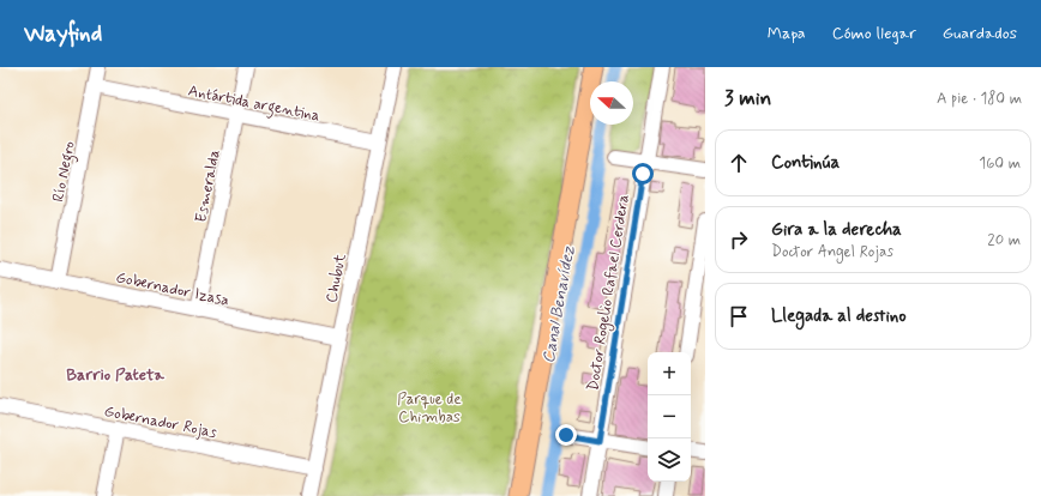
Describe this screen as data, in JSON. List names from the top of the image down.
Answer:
{
  "streets": {
    "street": [
      "Antártida argentina",
      "Río Negro",
      "Esmeralda",
      "Chubut",
      "Gobernador Izasa",
      "Doctor Rogelio Rafael Cerdera",
      "Gobernador Rojas"
    ]
  },
  "crossings": [
    ["Antártida argentina", "Río Negro"],
    ["Antártida argentina", "Esmeralda"],
    ["Antártida argentina", "Chubut"],
    ["Río Negro", "Gobernador Izasa"],
    ["Esmeralda", "Gobernador Izasa"],
    ["Chubut", "Gobernador Izasa"],
    ["Chubut", "Gobernador Rojas"]
  ],
  "districts": ["Barrio Pateta"],
  "water": ["Canal Benavídez"],
  "parks": ["Parque de Chimbas"],
  "north": "left",
  "page": {
    "header": "Wayfind",
    "nav": ["Mapa", "Cómo llegar", "Guardados"],
    "heading": ["3 min", "A pie · 180 m"],
    "list": [
      ["Continúa", "160 m"],
      ["Gira a la derecha", "Doctor Angel Rojas", "20 m"],
      "Llegada al destino"
    ],
    "map_buttons": ["+", "−"]
  }
}
